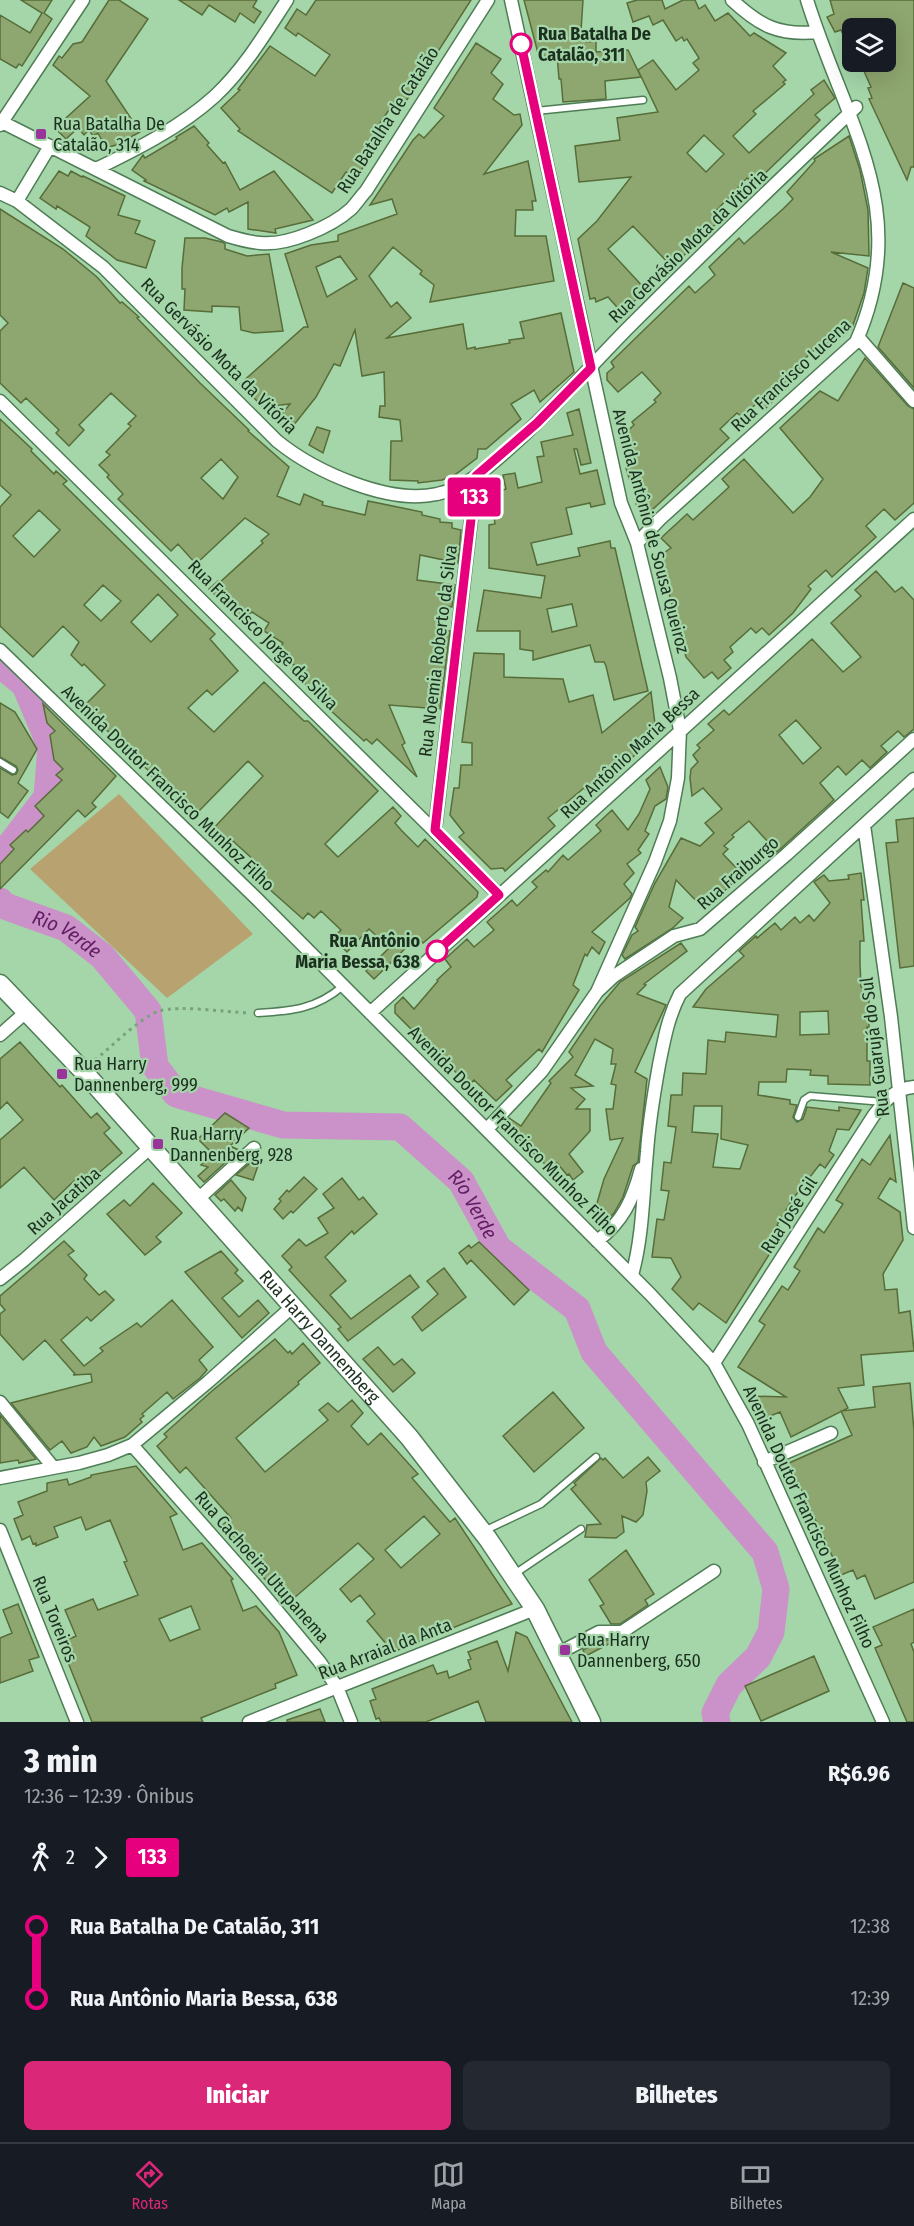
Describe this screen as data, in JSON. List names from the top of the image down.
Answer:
{
  "streets": {
    "main road": ["Rua Harry Dannemberg"],
    "street": [
      "Rua Batalha de Catalão",
      "Rua Gervásio Mota da Vitória",
      "Rua Francisco Lucena",
      "Avenida Antônio de Sousa Queiroz",
      "Rua Francisco Jorge da Silva",
      "Rua Noemia Roberto da Silva",
      "Rua Antônio Maria Bessa",
      "Avenida Doutor Francisco Munhoz Filho",
      "Rua Fraiburgo",
      "Rua Guarujá do Sul",
      "Rua Jacatiba",
      "Rua José Gil",
      "Rua Cachoeira Utupanema",
      "Rua Toreiros",
      "Rua Arraial da Anta"
    ]
  },
  "crossings": [
    ["Rua Gervásio Mota da Vitória", "Avenida Antônio de Sousa Queiroz"],
    ["Rua Gervásio Mota da Vitória", "Rua Noemia Roberto da Silva"],
    ["Rua Francisco Lucena", "Avenida Antônio de Sousa Queiroz"],
    ["Avenida Antônio de Sousa Queiroz", "Rua Antônio Maria Bessa"],
    ["Avenida Antônio de Sousa Queiroz", "Rua Fraiburgo"],
    ["Rua Francisco Jorge da Silva", "Rua Noemia Roberto da Silva"],
    ["Rua Francisco Jorge da Silva", "Rua Antônio Maria Bessa"],
    ["Rua Antônio Maria Bessa", "Avenida Doutor Francisco Munhoz Filho"],
    ["Avenida Doutor Francisco Munhoz Filho", "Rua Fraiburgo"],
    ["Avenida Doutor Francisco Munhoz Filho", "Rua José Gil"],
    ["Rua Guarujá do Sul", "Rua José Gil"],
    ["Rua Jacatiba", "Rua Harry Dannemberg"],
    ["Rua Harry Dannemberg", "Rua Arraial da Anta"],
    ["Rua Cachoeira Utupanema", "Rua Arraial da Anta"]
  ],
  "water": ["Rio Verde"],
  "places": {
    "other": ["Rua Batalha De Catalão, 311", "Rua Antônio Maria Bessa, 638"],
    "transit": [
      "Rua Batalha De Catalão, 314",
      "Rua Harry Dannenberg, 999",
      "Rua Harry Dannenberg, 928",
      "Rua Harry Dannenberg, 650"
    ]
  },
  "lines": ["bus line 133"],
  "page": {
    "on_map": "133",
    "heading": ["3 min", "12:36 – 12:39 · Ônibus", "R$6.96"],
    "legs": ["2", "133"],
    "list": [
      {
        "name": "Rua Batalha De Catalão, 311",
        "value": "12:38"
      },
      {
        "name": "Rua Antônio Maria Bessa, 638",
        "value": "12:39"
      }
    ],
    "buttons": ["Iniciar", "Bilhetes"],
    "tabs": ["Rotas", "Mapa", "Bilhetes"]
  }
}
